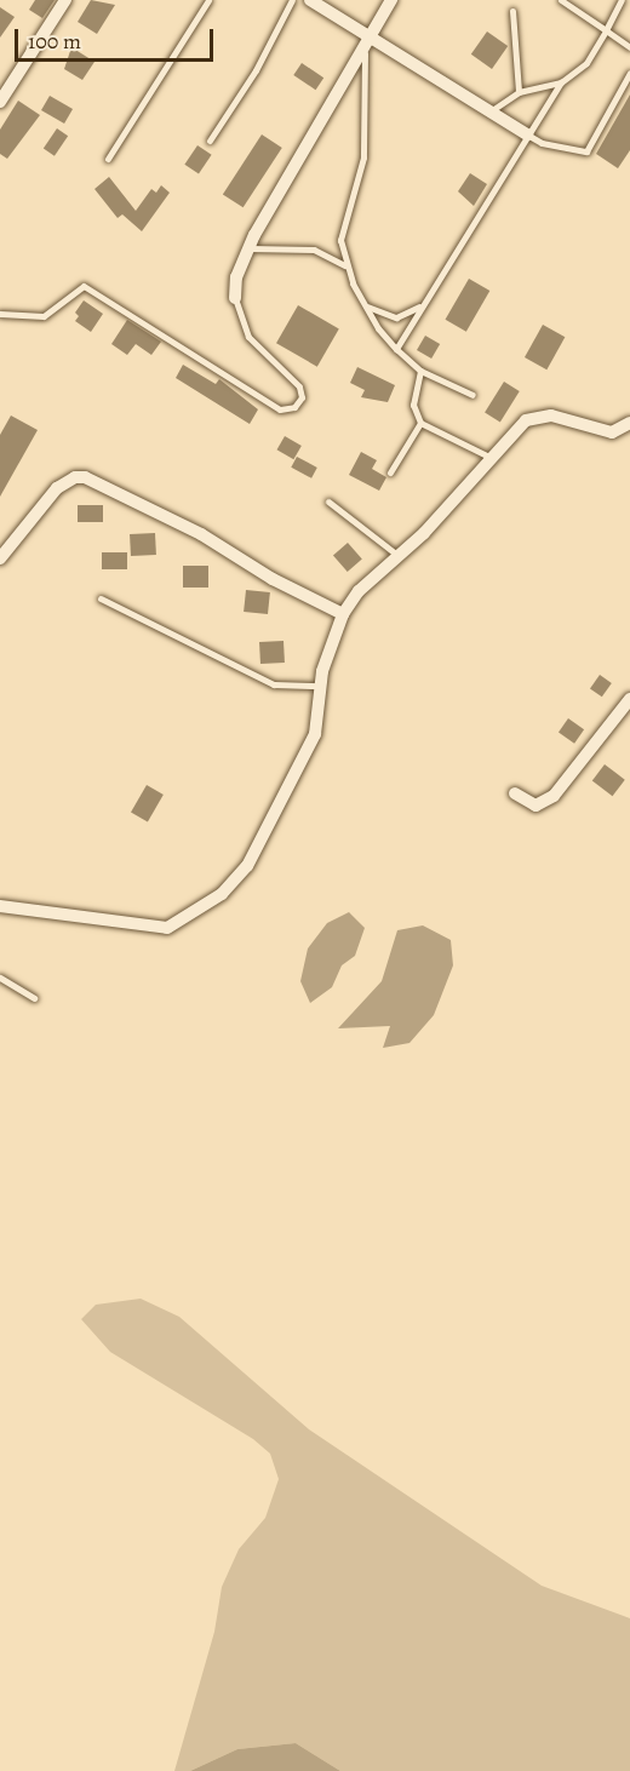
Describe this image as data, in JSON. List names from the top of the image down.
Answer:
{
  "scale_bar": "100 m"
}
